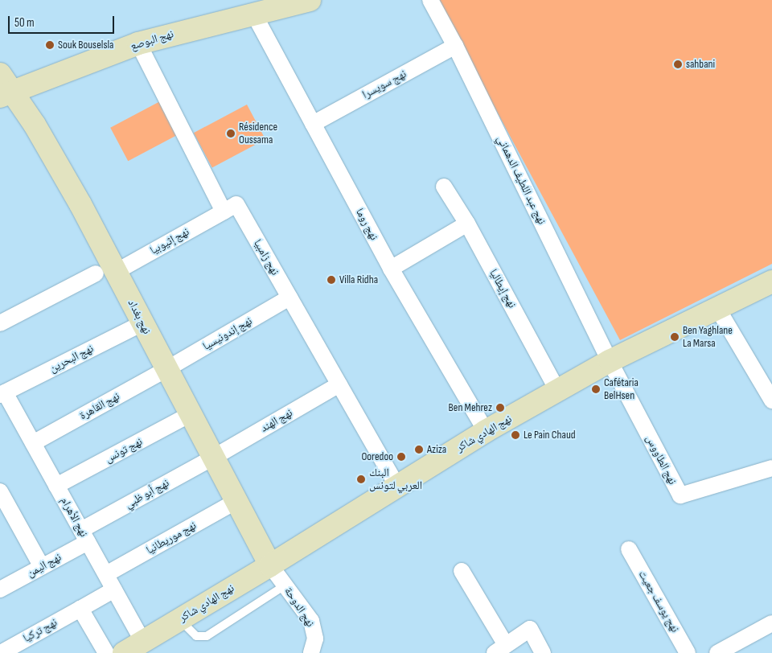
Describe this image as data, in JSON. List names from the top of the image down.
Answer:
{
  "streets": {
    "street": [
      "نهج البوصع",
      "نهج سويسرا",
      "نهج عبد اللطيف الدهماني",
      "نهج روما",
      "نهج إثيوبيا",
      "نهج زامبيا",
      "نهج إيطاليا",
      "نهج بغداد",
      "نهج إندونيسيا",
      "نهج البحرين",
      "نهج القاهرة",
      "نهج الهند",
      "نهج الهادي شاكر",
      "نهج تونس",
      "نهج الطاووس",
      "نهج أبو ظبي",
      "نهج الأهرام",
      "نهج موريطانيا",
      "نهج اليمن",
      "نهج يوسف جعيت",
      "نهج الدوحة",
      "نهج تركيا"
    ]
  },
  "crossings": [
    ["نهج البوصع", "نهج روما"],
    ["نهج البوصع", "نهج بغداد"],
    ["نهج سويسرا", "نهج عبد اللطيف الدهماني"],
    ["نهج سويسرا", "نهج روما"],
    ["نهج عبد اللطيف الدهماني", "نهج الهادي شاكر"],
    ["نهج عبد اللطيف الدهماني", "نهج الطاووس"],
    ["نهج روما", "نهج الهادي شاكر"],
    ["نهج إثيوبيا", "نهج زامبيا"],
    ["نهج إثيوبيا", "نهج بغداد"],
    ["نهج زامبيا", "نهج إندونيسيا"],
    ["نهج زامبيا", "نهج الهند"],
    ["نهج زامبيا", "نهج الهادي شاكر"],
    ["نهج إيطاليا", "نهج الهادي شاكر"],
    ["نهج بغداد", "نهج إندونيسيا"],
    ["نهج بغداد", "نهج البحرين"],
    ["نهج بغداد", "نهج القاهرة"],
    ["نهج بغداد", "نهج الهند"],
    ["نهج بغداد", "نهج الهادي شاكر"],
    ["نهج بغداد", "نهج تونس"],
    ["نهج بغداد", "نهج أبو ظبي"],
    ["نهج بغداد", "نهج موريطانيا"],
    ["نهج بغداد", "نهج الدوحة"],
    ["نهج إندونيسيا", "نهج القاهرة"],
    ["نهج البحرين", "نهج الأهرام"],
    ["نهج القاهرة", "نهج الأهرام"],
    ["نهج الهند", "نهج أبو ظبي"],
    ["نهج الهادي شاكر", "نهج الطاووس"],
    ["نهج الهادي شاكر", "نهج الأهرام"],
    ["نهج الهادي شاكر", "نهج الدوحة"],
    ["نهج تونس", "نهج الأهرام"],
    ["نهج أبو ظبي", "نهج الأهرام"],
    ["نهج أبو ظبي", "نهج اليمن"],
    ["نهج الأهرام", "نهج موريطانيا"],
    ["نهج الأهرام", "نهج اليمن"],
    ["نهج الأهرام", "نهج تركيا"]
  ],
  "places": [
    "Souk Bouselsla",
    "sahbani",
    "Résidence Oussama",
    "Villa Ridha",
    "Ben Yaghlane La Marsa",
    "Cafétaria BelHsen",
    "Ben Mehrez",
    "Le Pain Chaud",
    "Aziza",
    "Ooredoo",
    "البنك العربي لتونس"
  ],
  "scale_bar": "50 m"
}
